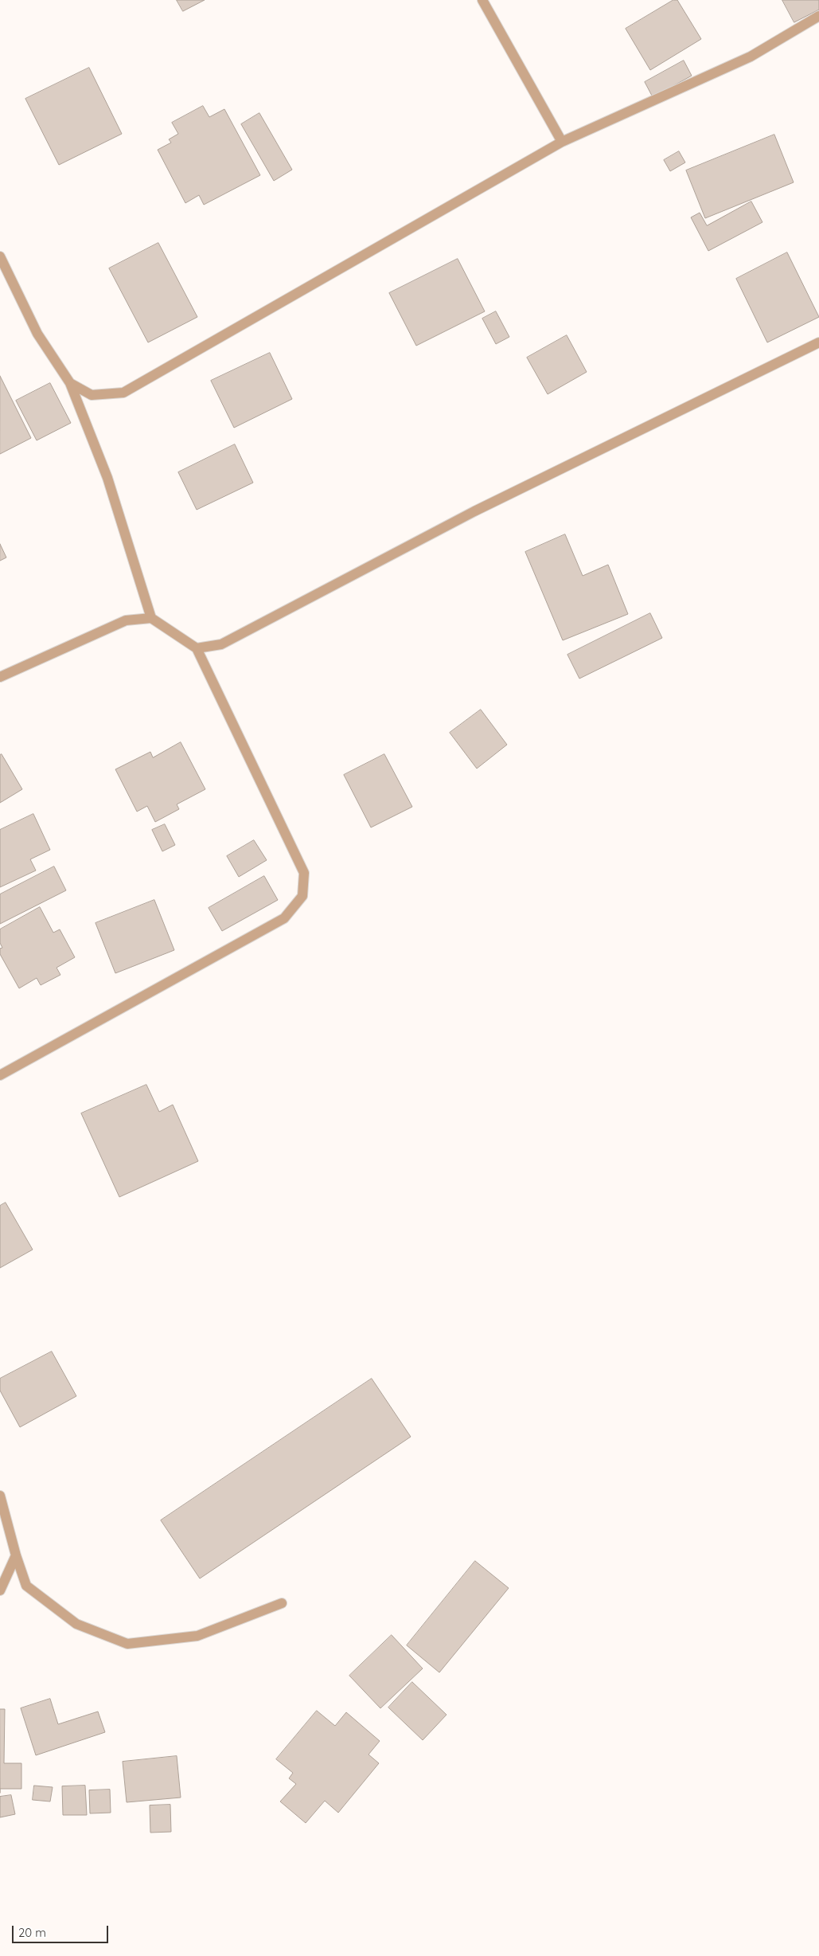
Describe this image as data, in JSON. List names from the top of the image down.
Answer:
{
  "scale_bar": "20 m"
}
